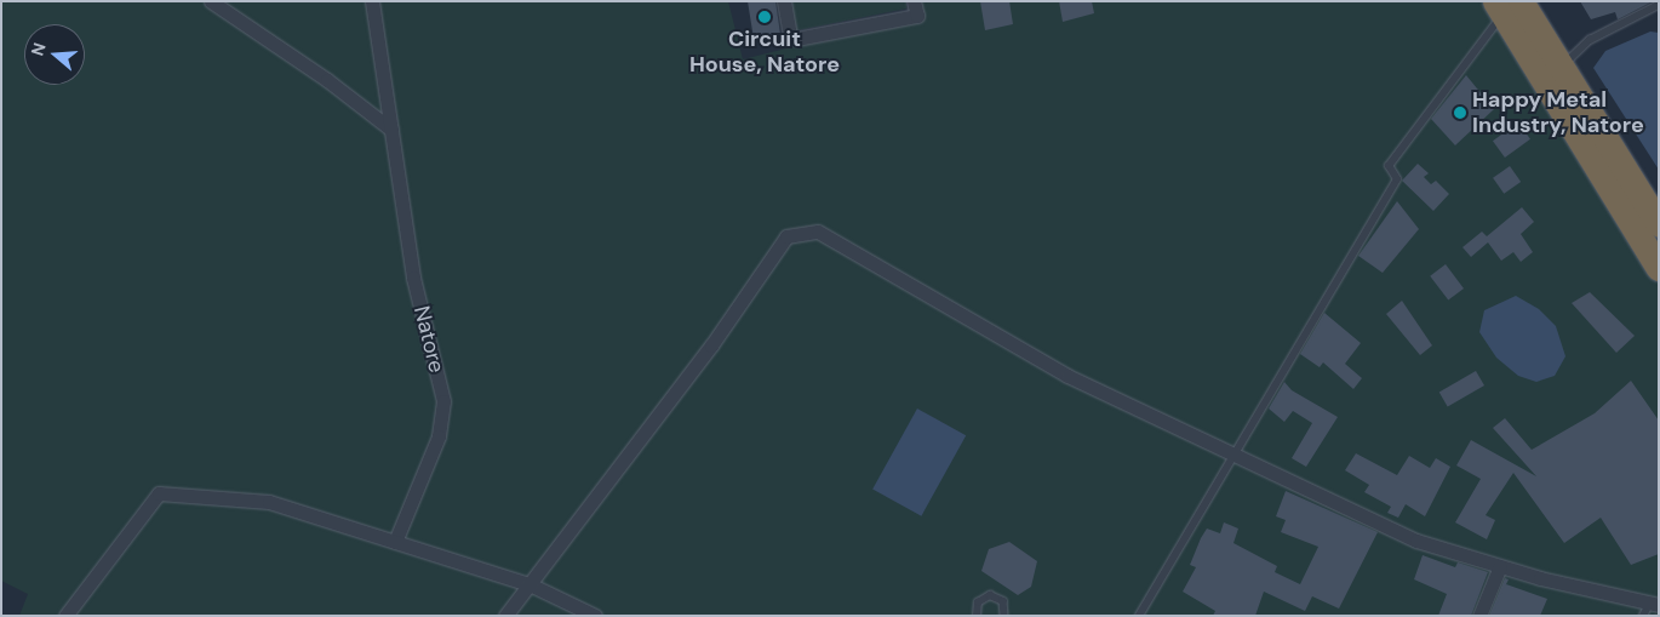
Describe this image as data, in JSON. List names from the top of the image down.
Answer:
{
  "streets": {
    "street": ["Natore"]
  },
  "places": ["Circuit House, Natore", "Happy Metal Industry, Natore"],
  "north": "left"
}
